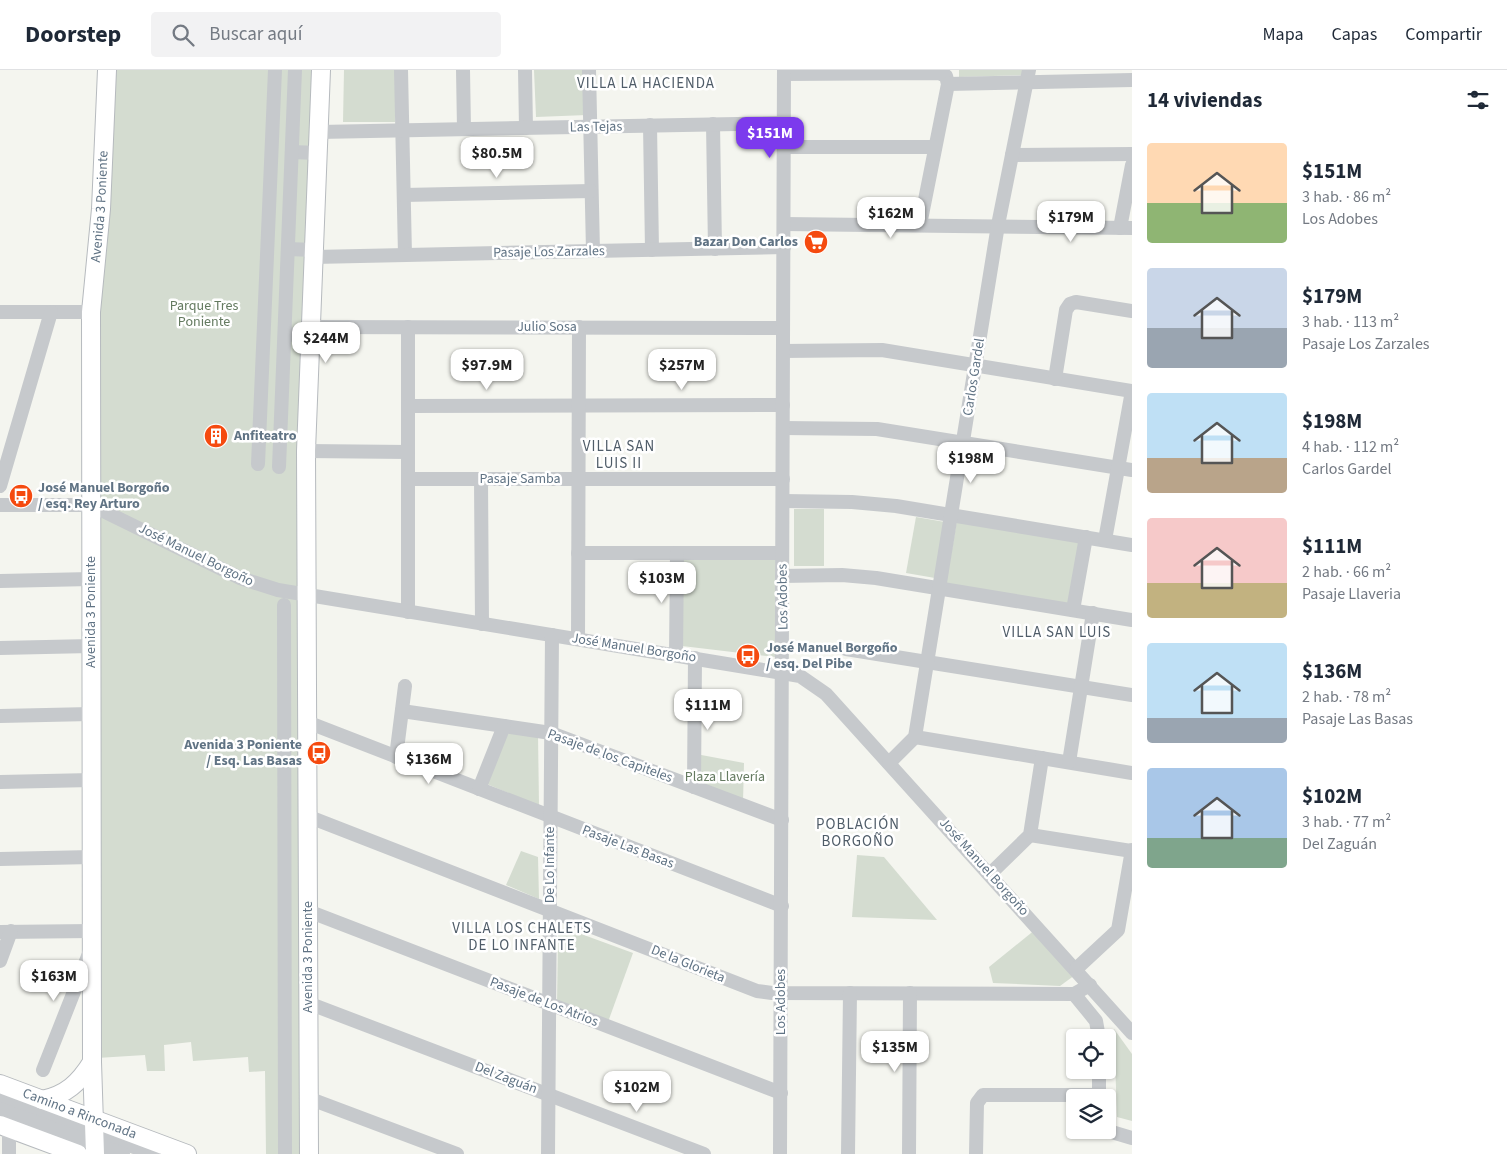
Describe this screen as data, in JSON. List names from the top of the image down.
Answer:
{
  "streets": {
    "main road": ["Avenida 3 Poniente", "Camino a Rinconada"],
    "street": [
      "Las Tejas",
      "Pasaje Los Zarzales",
      "Julio Sosa",
      "Carlos Gardel",
      "Pasaje Samba",
      "José Manuel Borgoño",
      "Los Adobes",
      "Pasaje de los Capiteles",
      "Pasaje Las Basas",
      "De Lo Infante",
      "De la Glorieta",
      "Pasaje de Los Atrios",
      "Del Zaguán"
    ]
  },
  "crossings": [
    ["Las Tejas", "Avenida 3 Poniente"],
    ["Las Tejas", "Los Adobes"],
    ["Avenida 3 Poniente", "Pasaje Los Zarzales"],
    ["Avenida 3 Poniente", "Julio Sosa"],
    ["Avenida 3 Poniente", "José Manuel Borgoño"],
    ["Avenida 3 Poniente", "Pasaje Las Basas"],
    ["Avenida 3 Poniente", "De la Glorieta"],
    ["Avenida 3 Poniente", "Pasaje de Los Atrios"],
    ["Avenida 3 Poniente", "Del Zaguán"],
    ["Avenida 3 Poniente", "Camino a Rinconada"],
    ["Pasaje Los Zarzales", "Los Adobes"],
    ["Julio Sosa", "Los Adobes"],
    ["Pasaje Samba", "Los Adobes"],
    ["José Manuel Borgoño", "Los Adobes"],
    ["José Manuel Borgoño", "De Lo Infante"],
    ["José Manuel Borgoño", "De la Glorieta"],
    ["Los Adobes", "Pasaje de los Capiteles"],
    ["Los Adobes", "Pasaje Las Basas"],
    ["Los Adobes", "De la Glorieta"],
    ["Los Adobes", "Pasaje de Los Atrios"],
    ["Pasaje de los Capiteles", "De Lo Infante"],
    ["Pasaje Las Basas", "De Lo Infante"],
    ["De Lo Infante", "De la Glorieta"],
    ["De Lo Infante", "Pasaje de Los Atrios"],
    ["De Lo Infante", "Del Zaguán"]
  ],
  "districts": [
    "VILLA LA HACIENDA",
    "VILLA SAN LUIS II",
    "VILLA SAN LUIS",
    "POBLACIÓN BORGOÑO",
    "VILLA LOS CHALETS DE LO INFANTE"
  ],
  "parks": ["Parque Tres Poniente", "Plaza Llavería"],
  "places": {
    "supermarket": ["Bazar Don Carlos"],
    "building": ["Anfiteatro"],
    "bus stop": ["José Manuel Borgoño / esq. Rey Arturo", "José Manuel Borgoño / esq. Del Pibe", "Avenida 3 Poniente / Esq. Las Basas"]
  },
  "page": {
    "header": "Doorstep",
    "search": "Buscar aquí",
    "nav": ["Mapa", "Capas", "Compartir"],
    "heading": "14 viviendas",
    "price": [
      "$151M",
      "$80.5M",
      "$162M",
      "$179M",
      "$244M",
      "$97.9M",
      "$257M",
      "$198M",
      "$103M",
      "$111M",
      "$136M",
      "$163M",
      "$135M",
      "$102M"
    ],
    "list": [
      {
        "name": "$151M",
        "note": "3 hab. · 86 m² · Los Adobes"
      },
      {
        "name": "$179M",
        "note": "3 hab. · 113 m² · Pasaje Los Zarzales"
      },
      {
        "name": "$198M",
        "note": "4 hab. · 112 m² · Carlos Gardel"
      },
      {
        "name": "$111M",
        "note": "2 hab. · 66 m² · Pasaje Llaveria"
      },
      {
        "name": "$136M",
        "note": "2 hab. · 78 m² · Pasaje Las Basas"
      },
      {
        "name": "$102M",
        "note": "3 hab. · 77 m² · Del Zaguán"
      }
    ]
  }
}
